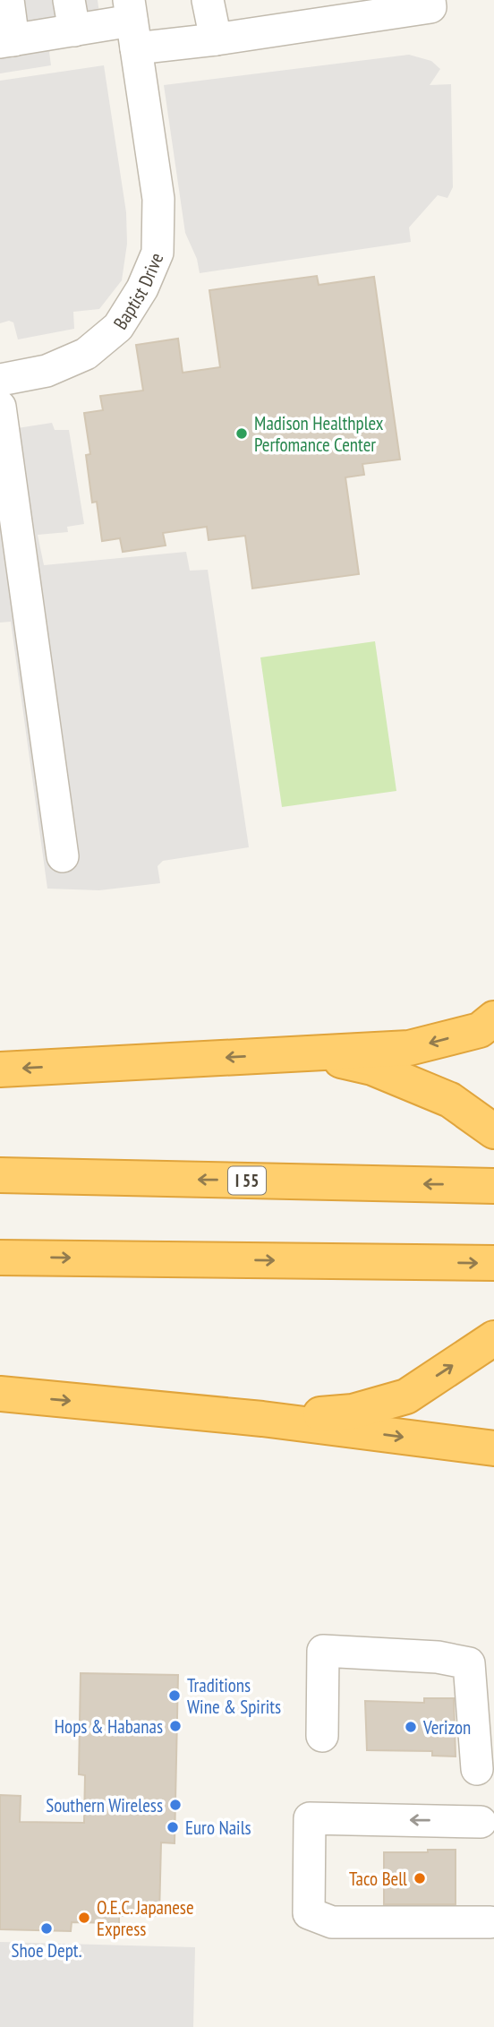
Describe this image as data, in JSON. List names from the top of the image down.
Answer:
{
  "streets": {
    "highway": ["I 55"],
    "street": ["Baptist Drive"]
  },
  "places": [
    "Madison Healthplex Perfomance Center",
    "Traditions Wine & Spirits",
    "Hops & Habanas",
    "Verizon",
    "Southern Wireless",
    "Euro Nails",
    "Taco Bell",
    "O.E.C. Japanese Express",
    "Shoe Dept."
  ]
}
